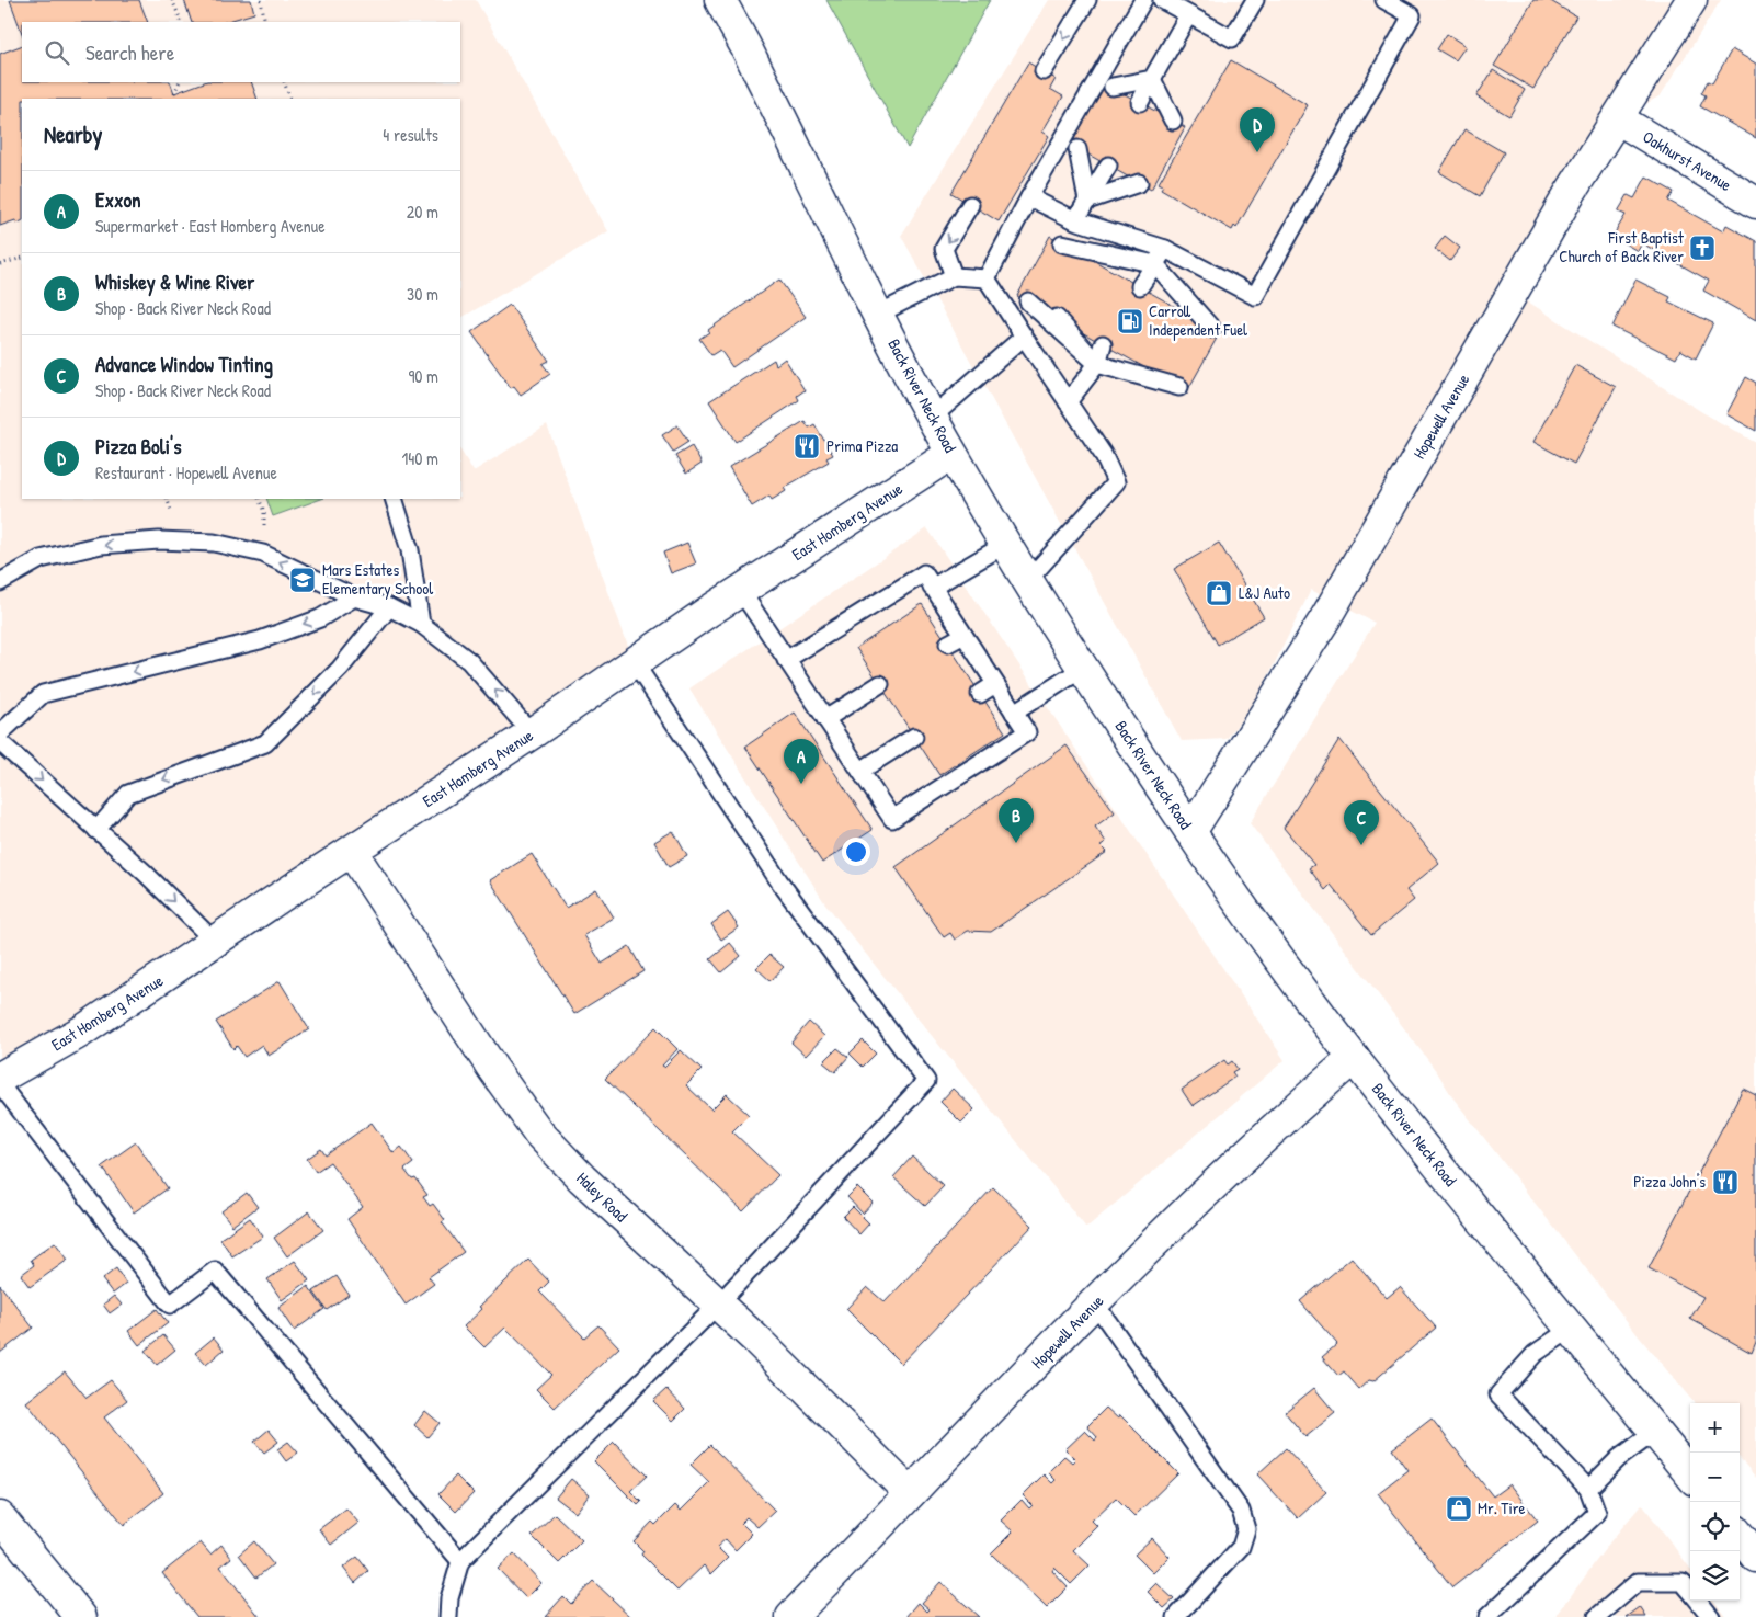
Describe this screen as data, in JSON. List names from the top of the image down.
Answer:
{
  "streets": {
    "street": [
      "Oakhurst Avenue",
      "Back River Neck Road",
      "Hopewell Avenue",
      "East Homberg Avenue",
      "Haley Road"
    ]
  },
  "crossings": [
    ["Oakhurst Avenue", "Hopewell Avenue"],
    ["Back River Neck Road", "Hopewell Avenue"],
    ["Back River Neck Road", "East Homberg Avenue"],
    ["Hopewell Avenue", "Haley Road"],
    ["East Homberg Avenue", "Haley Road"]
  ],
  "places": {
    "church": ["First Baptist Church of Back River"],
    "fuel station": ["Carroll Independent Fuel"],
    "restaurant": ["Prima Pizza", "Pizza John's"],
    "school or university": ["Mars Estates Elementary School"],
    "shop": ["L&J Auto", "Mr. Tire"]
  },
  "page": {
    "search": "Search here",
    "heading": ["Nearby", "4 results"],
    "pins": [
      "D",
      "A",
      "B",
      "C"
    ],
    "list": [
      {
        "mark": "A",
        "name": "Exxon",
        "note": "Supermarket · East Homberg Avenue",
        "value": "20 m"
      },
      {
        "mark": "B",
        "name": "Whiskey & Wine River",
        "note": "Shop · Back River Neck Road",
        "value": "30 m"
      },
      {
        "mark": "C",
        "name": "Advance Window Tinting",
        "note": "Shop · Back River Neck Road",
        "value": "90 m"
      },
      {
        "mark": "D",
        "name": "Pizza Boli's",
        "note": "Restaurant · Hopewell Avenue",
        "value": "140 m"
      }
    ],
    "map_buttons": ["+", "−"]
  }
}
